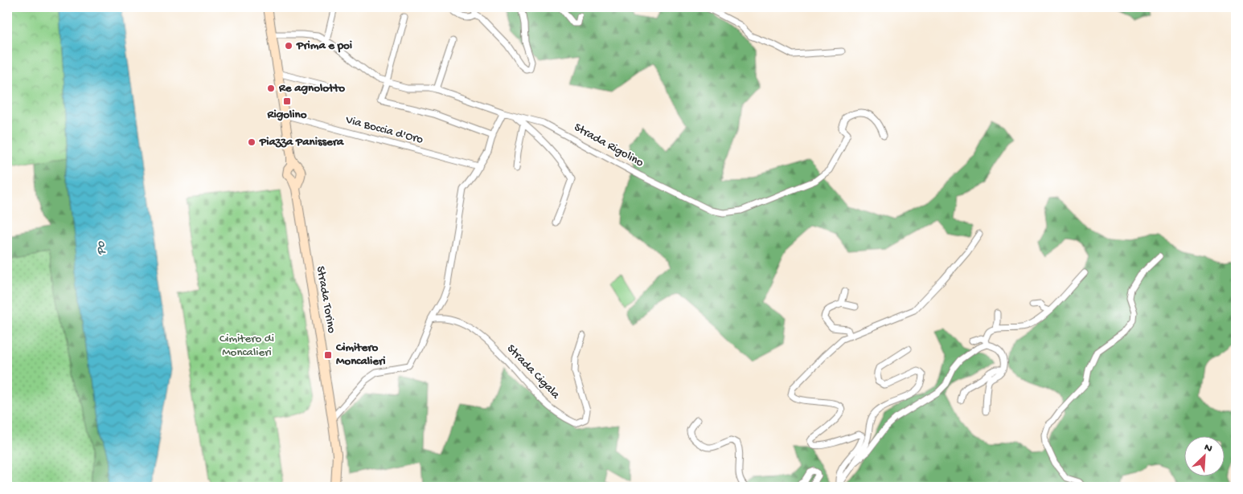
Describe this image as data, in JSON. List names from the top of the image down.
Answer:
{
  "streets": {
    "main road": ["Strada Torino"],
    "street": ["Via Boccia d'Oro", "Strada Rigolino", "Strada Cigala"]
  },
  "crossings": [
    ["Via Boccia d'Oro", "Strada Torino"],
    ["Strada Rigolino", "Strada Torino"]
  ],
  "water": ["Po"],
  "parks": ["Cimitero di Moncalieri"],
  "places": {
    "other": ["Prima e poi", "Re agnolotto", "Piazza Panissera"],
    "transit": ["Rigolino", "Cimitero Moncalieri"]
  },
  "north": "top right"
}
